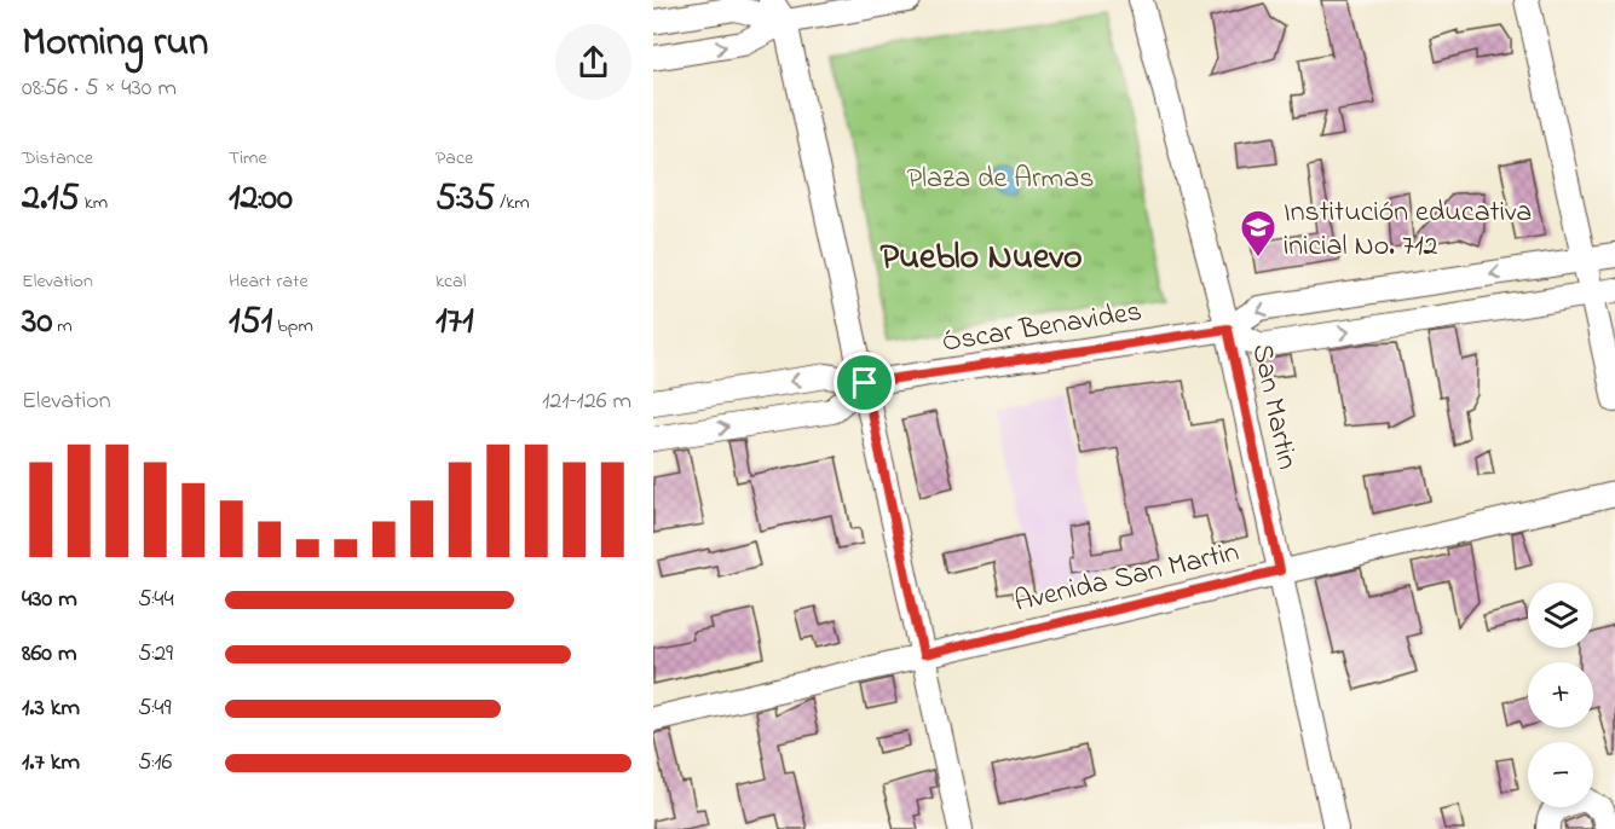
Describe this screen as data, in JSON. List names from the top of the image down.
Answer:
{
  "streets": {
    "street": ["Óscar Benavides", "San Martin", "Avenida San Martin"]
  },
  "crossings": [
    ["Óscar Benavides", "San Martin"],
    ["San Martin", "Avenida San Martin"]
  ],
  "districts": ["Pueblo Nuevo"],
  "parks": ["Plaza de Armas"],
  "places": {
    "school or university": ["Institución educativa inicial No. 712"]
  },
  "page": {
    "heading": ["Morning run", "08:56 · 5 × 430 m"],
    "stats": [
      ["Distance", "2.15 km"],
      ["Time", "12:00"],
      ["Pace", "5:35 /km"],
      ["Elevation", "30 m"],
      ["Heart rate", "151 bpm"],
      ["kcal", "171"]
    ],
    "chart": ["Elevation", "121–126 m"],
    "list": [
      {
        "name": "430 m",
        "note": "5:44"
      },
      {
        "name": "860 m",
        "note": "5:29"
      },
      {
        "name": "1.3 km",
        "note": "5:49"
      },
      {
        "name": "1.7 km",
        "note": "5:16"
      }
    ],
    "map_buttons": ["+", "−"]
  }
}
